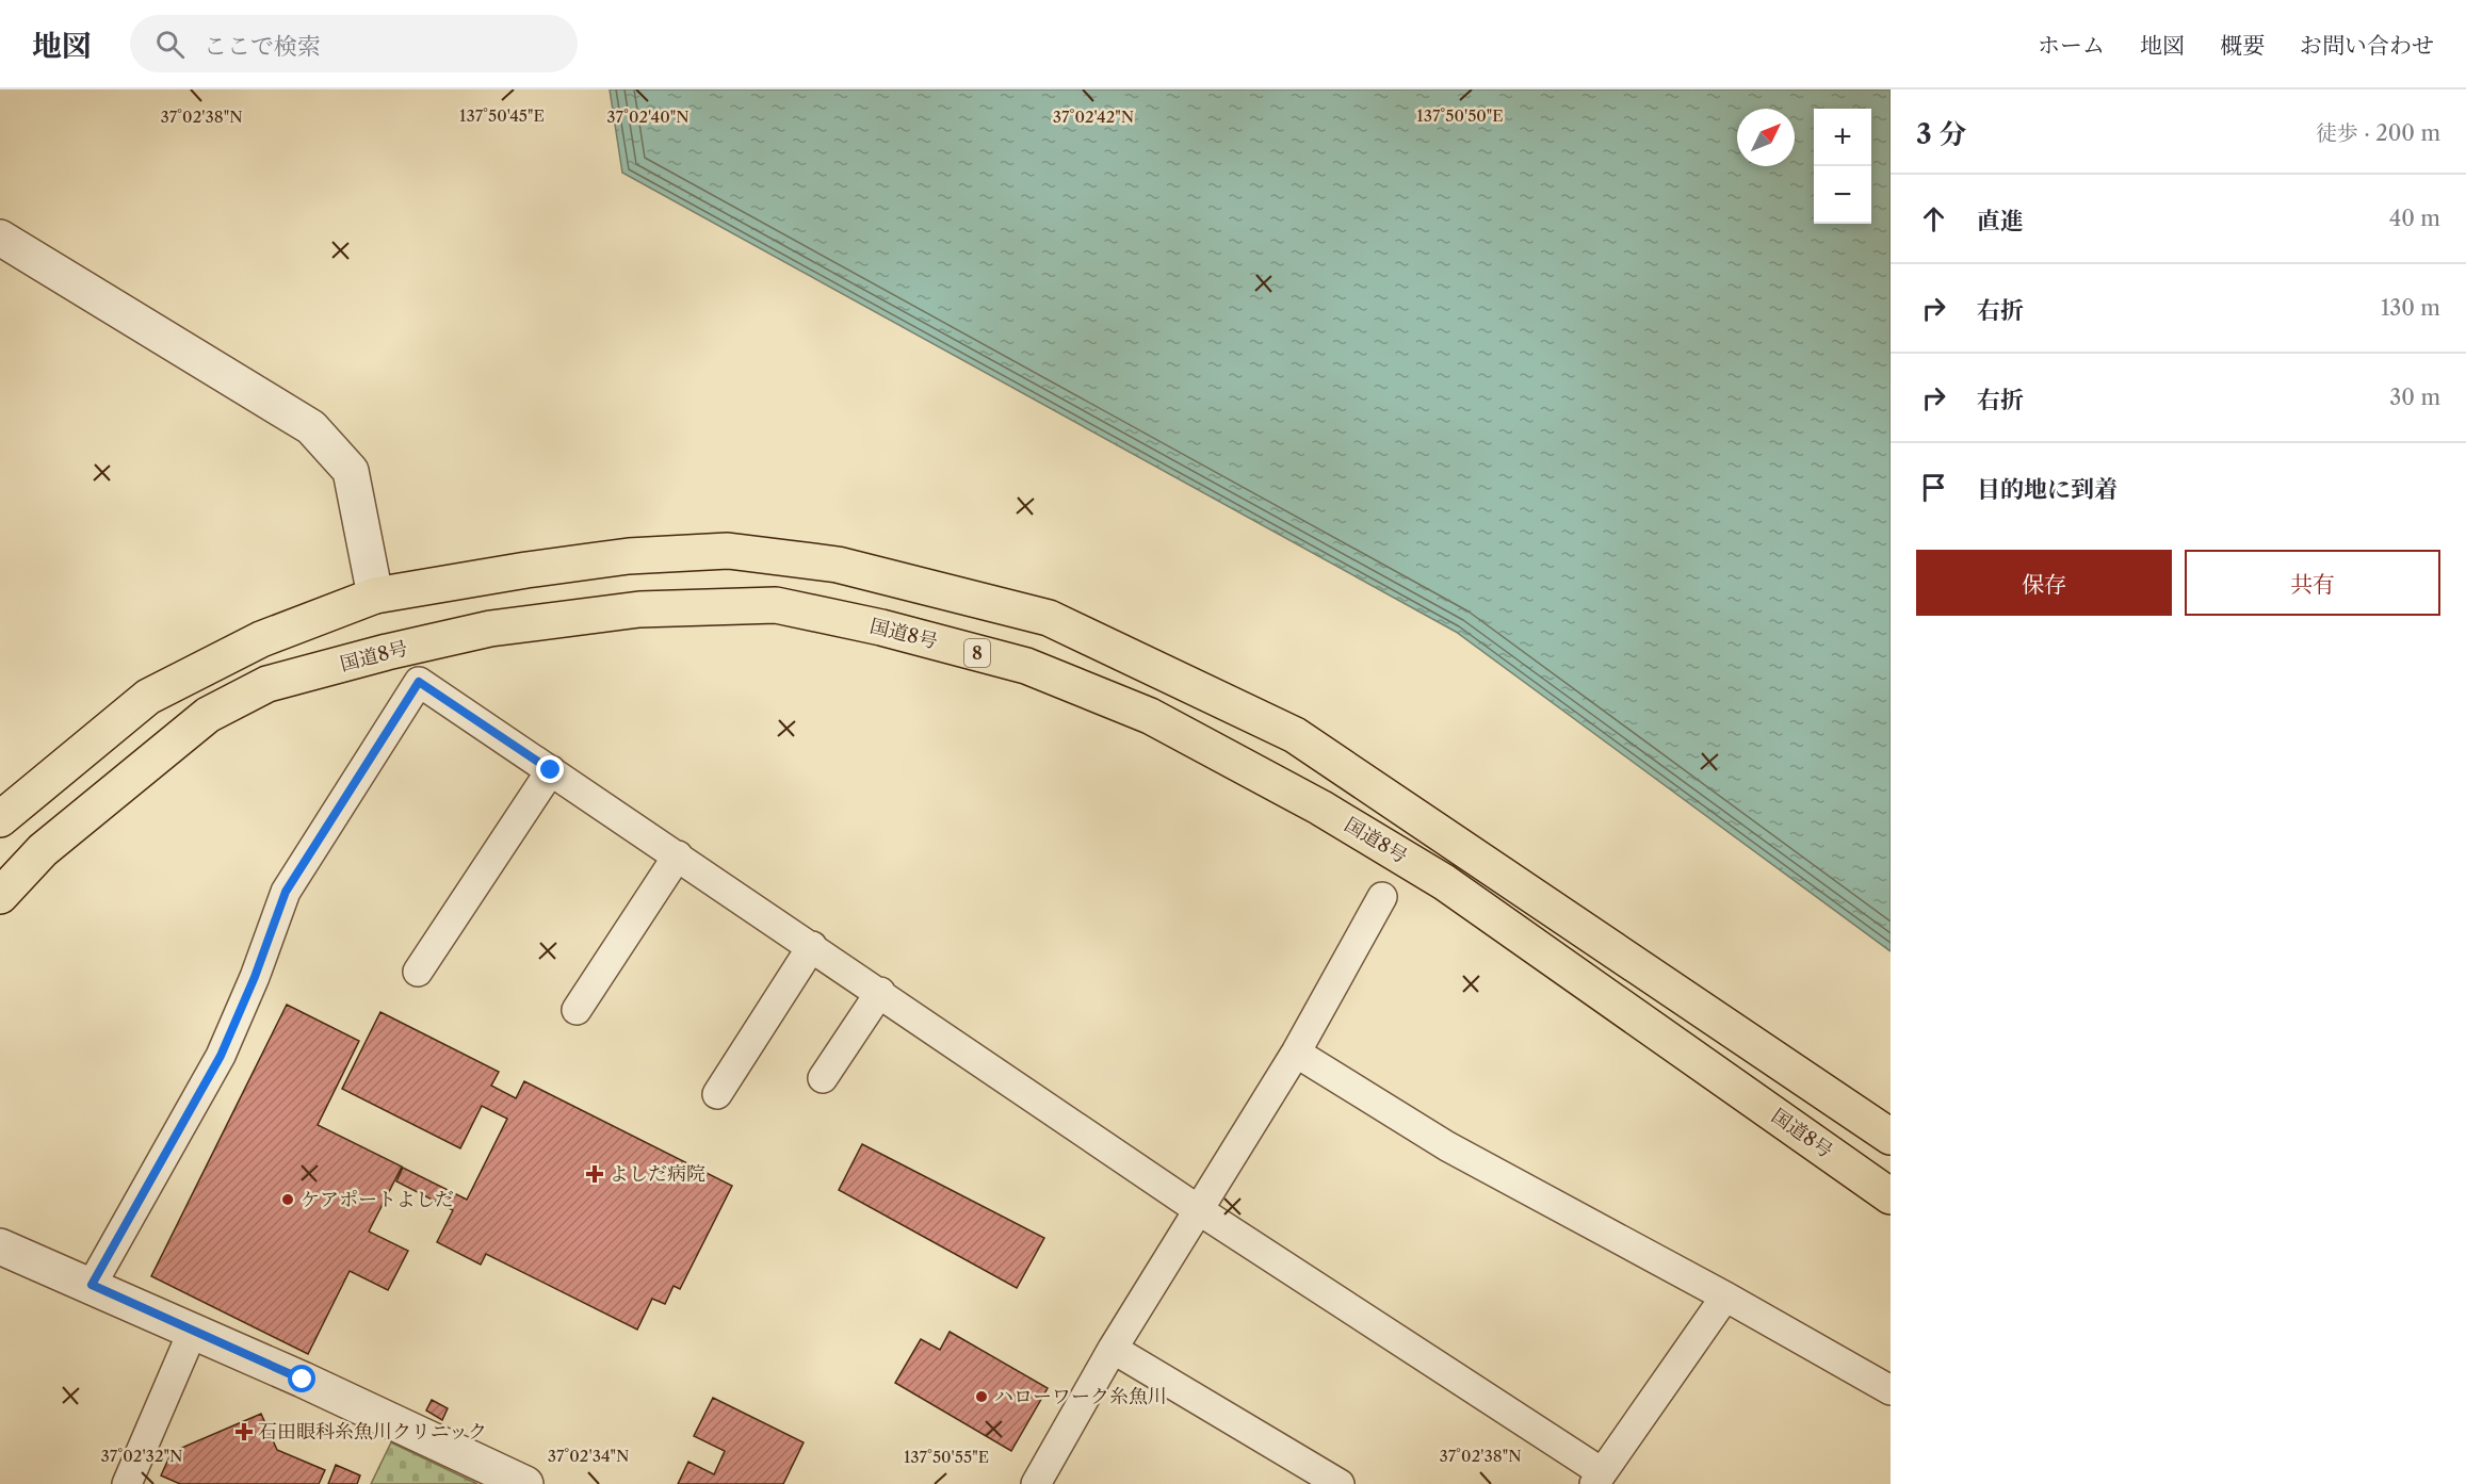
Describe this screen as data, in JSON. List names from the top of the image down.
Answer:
{
  "streets": {
    "highway": ["国道8号", "8"]
  },
  "places": {
    "health": ["よしだ病院", "石田眼科糸魚川クリニック"],
    "other": ["ケアポートよしだ", "ハローワーク糸魚川"]
  },
  "north": "top right",
  "page": {
    "header": "地図",
    "search": "ここで検索",
    "nav": [
      "ホーム",
      "地図",
      "概要",
      "お問い合わせ"
    ],
    "heading": ["3 分", "徒歩 · 200 m"],
    "map_buttons": ["+", "−"],
    "list": [
      ["直進", "40 m"],
      ["右折", "130 m"],
      ["右折", "30 m"],
      "目的地に到着"
    ],
    "buttons": ["保存", "共有"]
  },
  "coordinates": [
    "137°50'45\"E",
    "137°50'50\"E",
    "37°02'38\"N",
    "37°02'42\"N",
    "37°02'40\"N",
    "37°02'32\"N",
    "37°02'34\"N",
    "137°50'55\"E"
  ]
}
